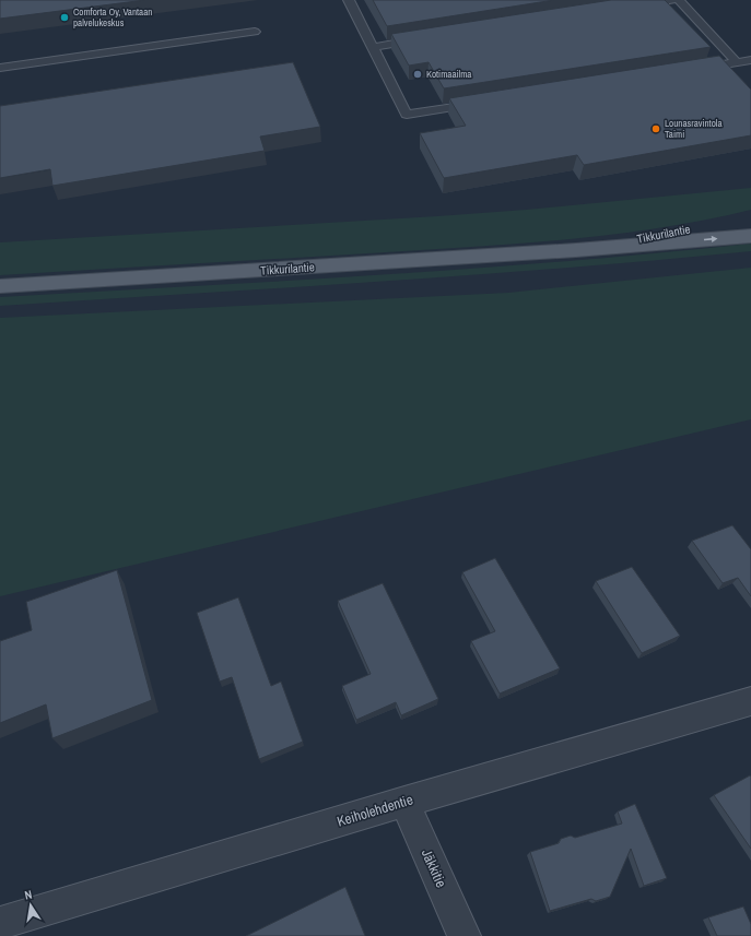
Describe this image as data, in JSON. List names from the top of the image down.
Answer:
{
  "streets": {
    "main road": ["Tikkurilantie"],
    "street": ["Keiholehdentie", "Jäkkitie"]
  },
  "crossings": [
    ["Keiholehdentie", "Jäkkitie"]
  ],
  "places": ["Comforta Oy, Vantaan palvelukeskus", "Kotimaailma", "Lounasravintola Taimi"],
  "north": "top"
}
